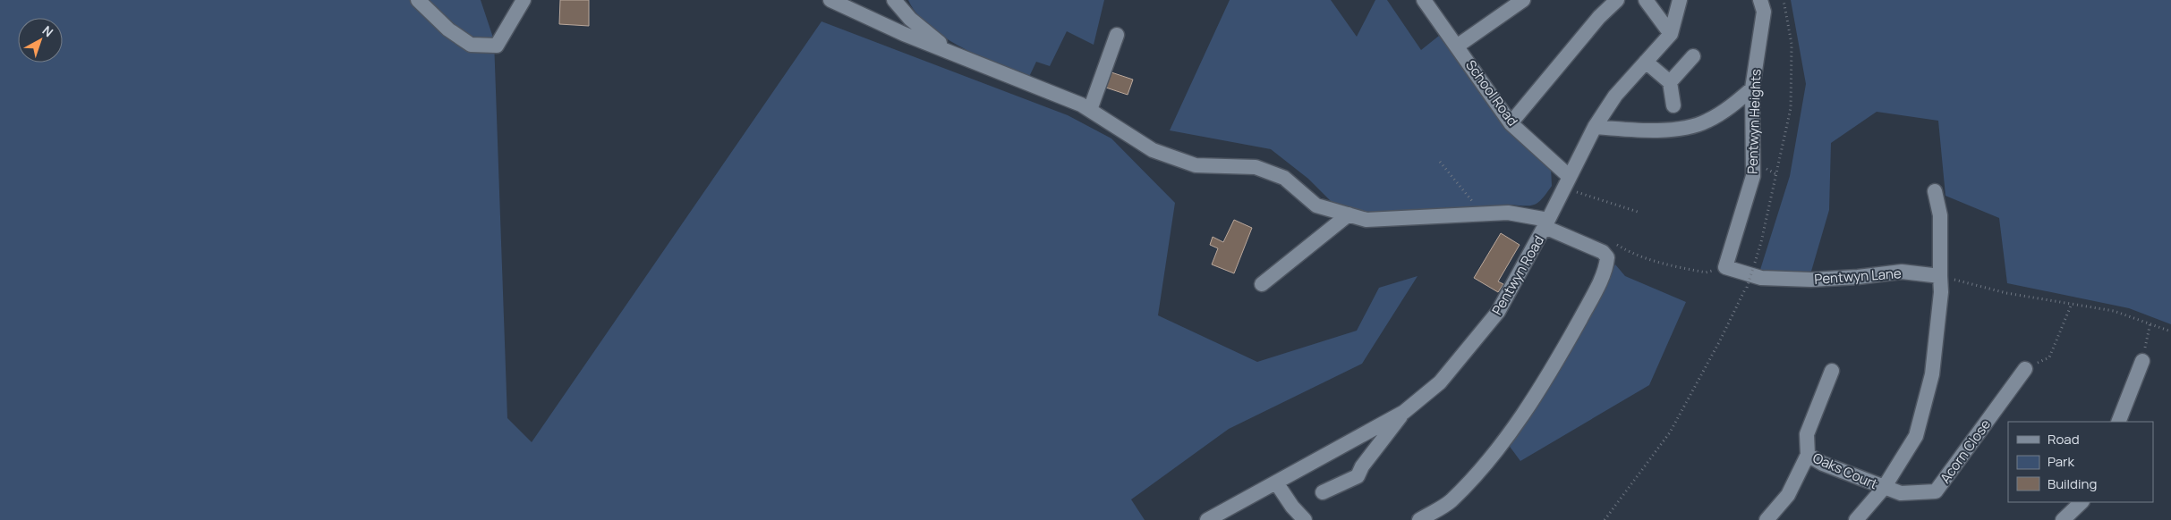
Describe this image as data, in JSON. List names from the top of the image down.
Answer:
{
  "streets": {
    "street": [
      "School Road",
      "Pentwyn Heights",
      "Pentwyn Road",
      "Pentwyn Lane",
      "Acorn Close",
      "Oaks Court"
    ]
  },
  "crossings": [
    ["School Road", "Pentwyn Road"],
    ["Pentwyn Heights", "Pentwyn Lane"],
    ["Acorn Close", "Oaks Court"]
  ],
  "legend": ["Road", "Park", "Building"],
  "north": "top right"
}
